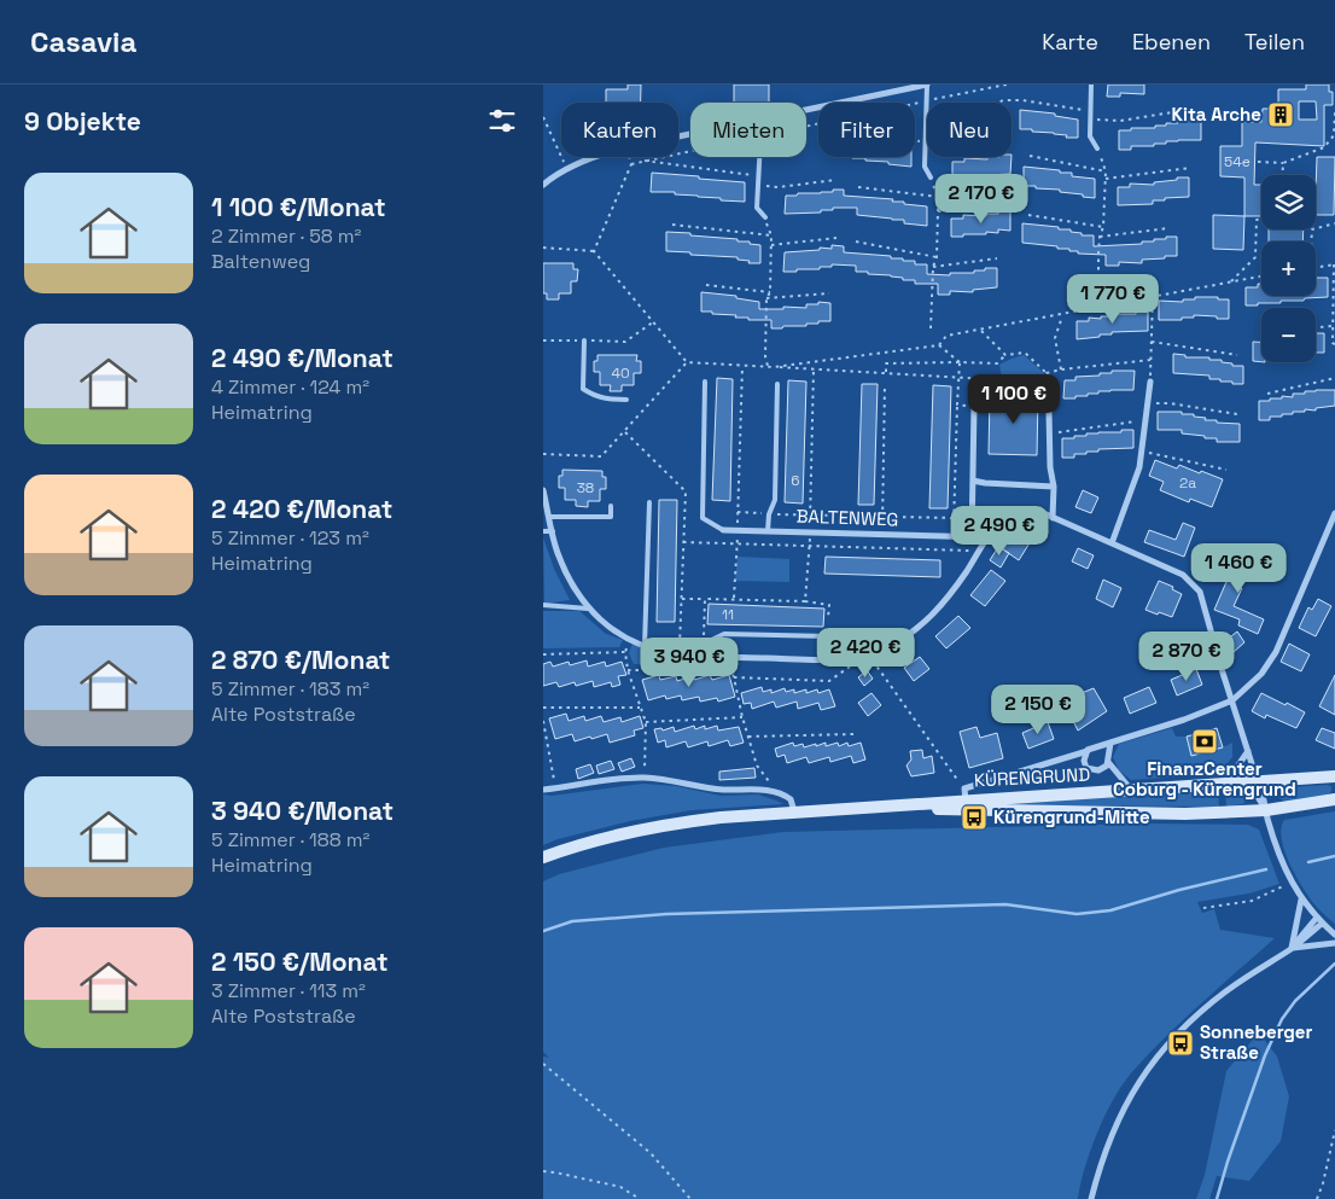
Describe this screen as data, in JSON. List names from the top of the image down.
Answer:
{
  "streets": {
    "main road": ["KÜRENGRUND"],
    "street": ["BALTENWEG"]
  },
  "places": {
    "building": ["Kita Arche"],
    "bank": ["FinanzCenter Coburg - Kürengrund"],
    "bus stop": ["Kürengrund-Mitte", "Sonneberger Straße"]
  },
  "house_numbers": [
    "54e",
    "40",
    "6",
    "2a",
    "38",
    "11"
  ],
  "page": {
    "header": "Casavia",
    "nav": ["Karte", "Ebenen", "Teilen"],
    "heading": "9 Objekte",
    "chip": [
      "Kaufen",
      "Mieten",
      "Filter",
      "Neu"
    ],
    "list": [
      {
        "name": "1 100 €/Monat",
        "note": "2 Zimmer · 58 m² · Baltenweg"
      },
      {
        "name": "2 490 €/Monat",
        "note": "4 Zimmer · 124 m² · Heimatring"
      },
      {
        "name": "2 420 €/Monat",
        "note": "5 Zimmer · 123 m² · Heimatring"
      },
      {
        "name": "2 870 €/Monat",
        "note": "5 Zimmer · 183 m² · Alte Poststraße"
      },
      {
        "name": "3 940 €/Monat",
        "note": "5 Zimmer · 188 m² · Heimatring"
      },
      {
        "name": "2 150 €/Monat",
        "note": "3 Zimmer · 113 m² · Alte Poststraße"
      }
    ],
    "price": [
      "2 170 €",
      "1 770 €",
      "1 100 €",
      "2 490 €",
      "1 460 €",
      "2 420 €",
      "2 870 €",
      "3 940 €",
      "2 150 €"
    ],
    "map_buttons": ["+", "−"]
  }
}
